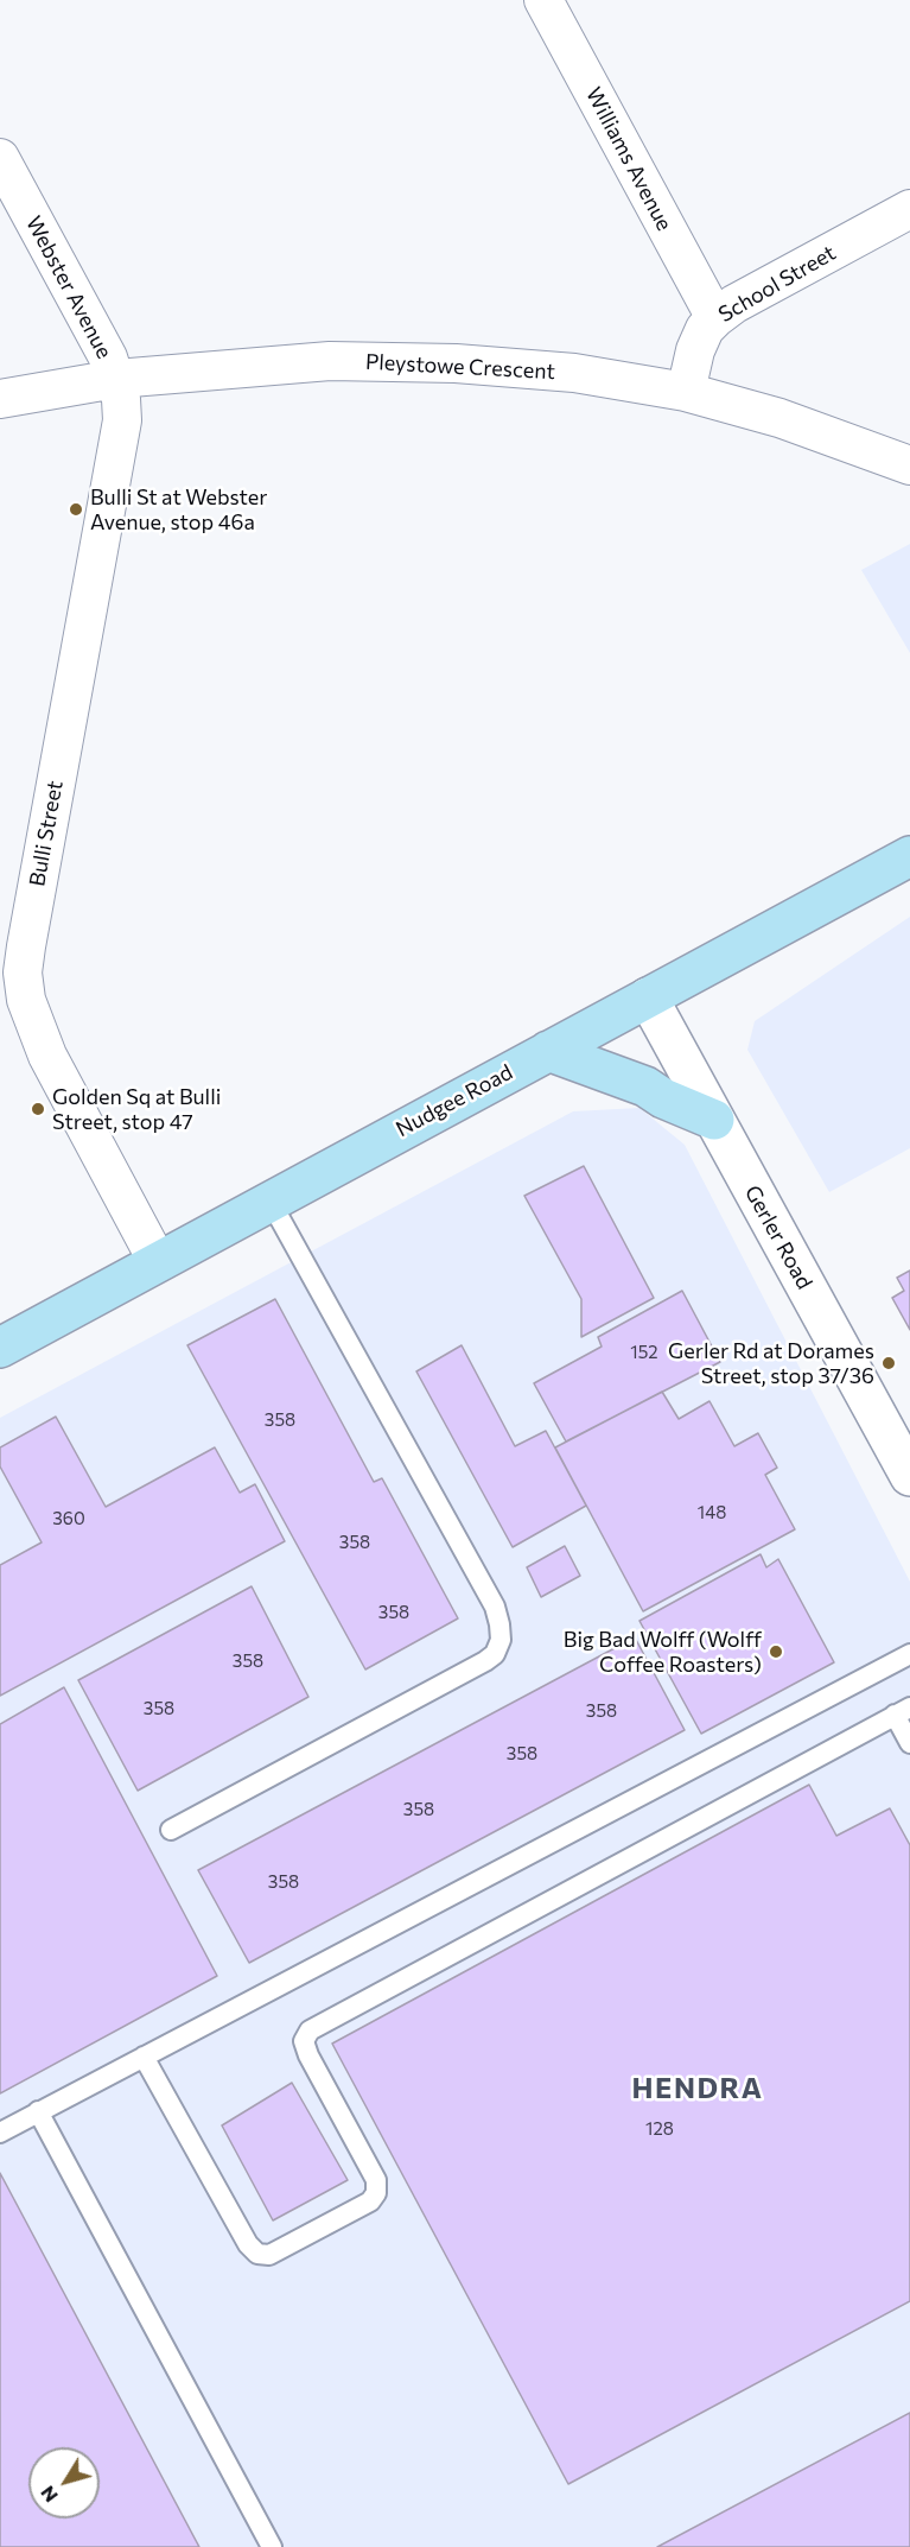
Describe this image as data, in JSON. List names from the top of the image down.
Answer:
{
  "streets": {
    "main road": ["Nudgee Road"],
    "street": [
      "Williams Avenue",
      "School Street",
      "Webster Avenue",
      "Pleystowe Crescent",
      "Bulli Street",
      "Gerler Road"
    ]
  },
  "crossings": [
    ["Williams Avenue", "School Street"],
    ["School Street", "Pleystowe Crescent"],
    ["Webster Avenue", "Pleystowe Crescent"],
    ["Webster Avenue", "Bulli Street"],
    ["Pleystowe Crescent", "Bulli Street"],
    ["Bulli Street", "Nudgee Road"],
    ["Nudgee Road", "Gerler Road"]
  ],
  "districts": ["HENDRA"],
  "places": [
    "Bulli St at Webster Avenue, stop 46a",
    "Golden Sq at Bulli Street, stop 47",
    "Gerler Rd at Dorames Street, stop 37/36",
    "Big Bad Wolff (Wolff Coffee Roasters)"
  ],
  "house_numbers": [
    "152",
    "358",
    "148",
    "360",
    "358",
    "358",
    "358",
    "358",
    "358",
    "358",
    "358",
    "358",
    "128"
  ],
  "north": "bottom left"
}
